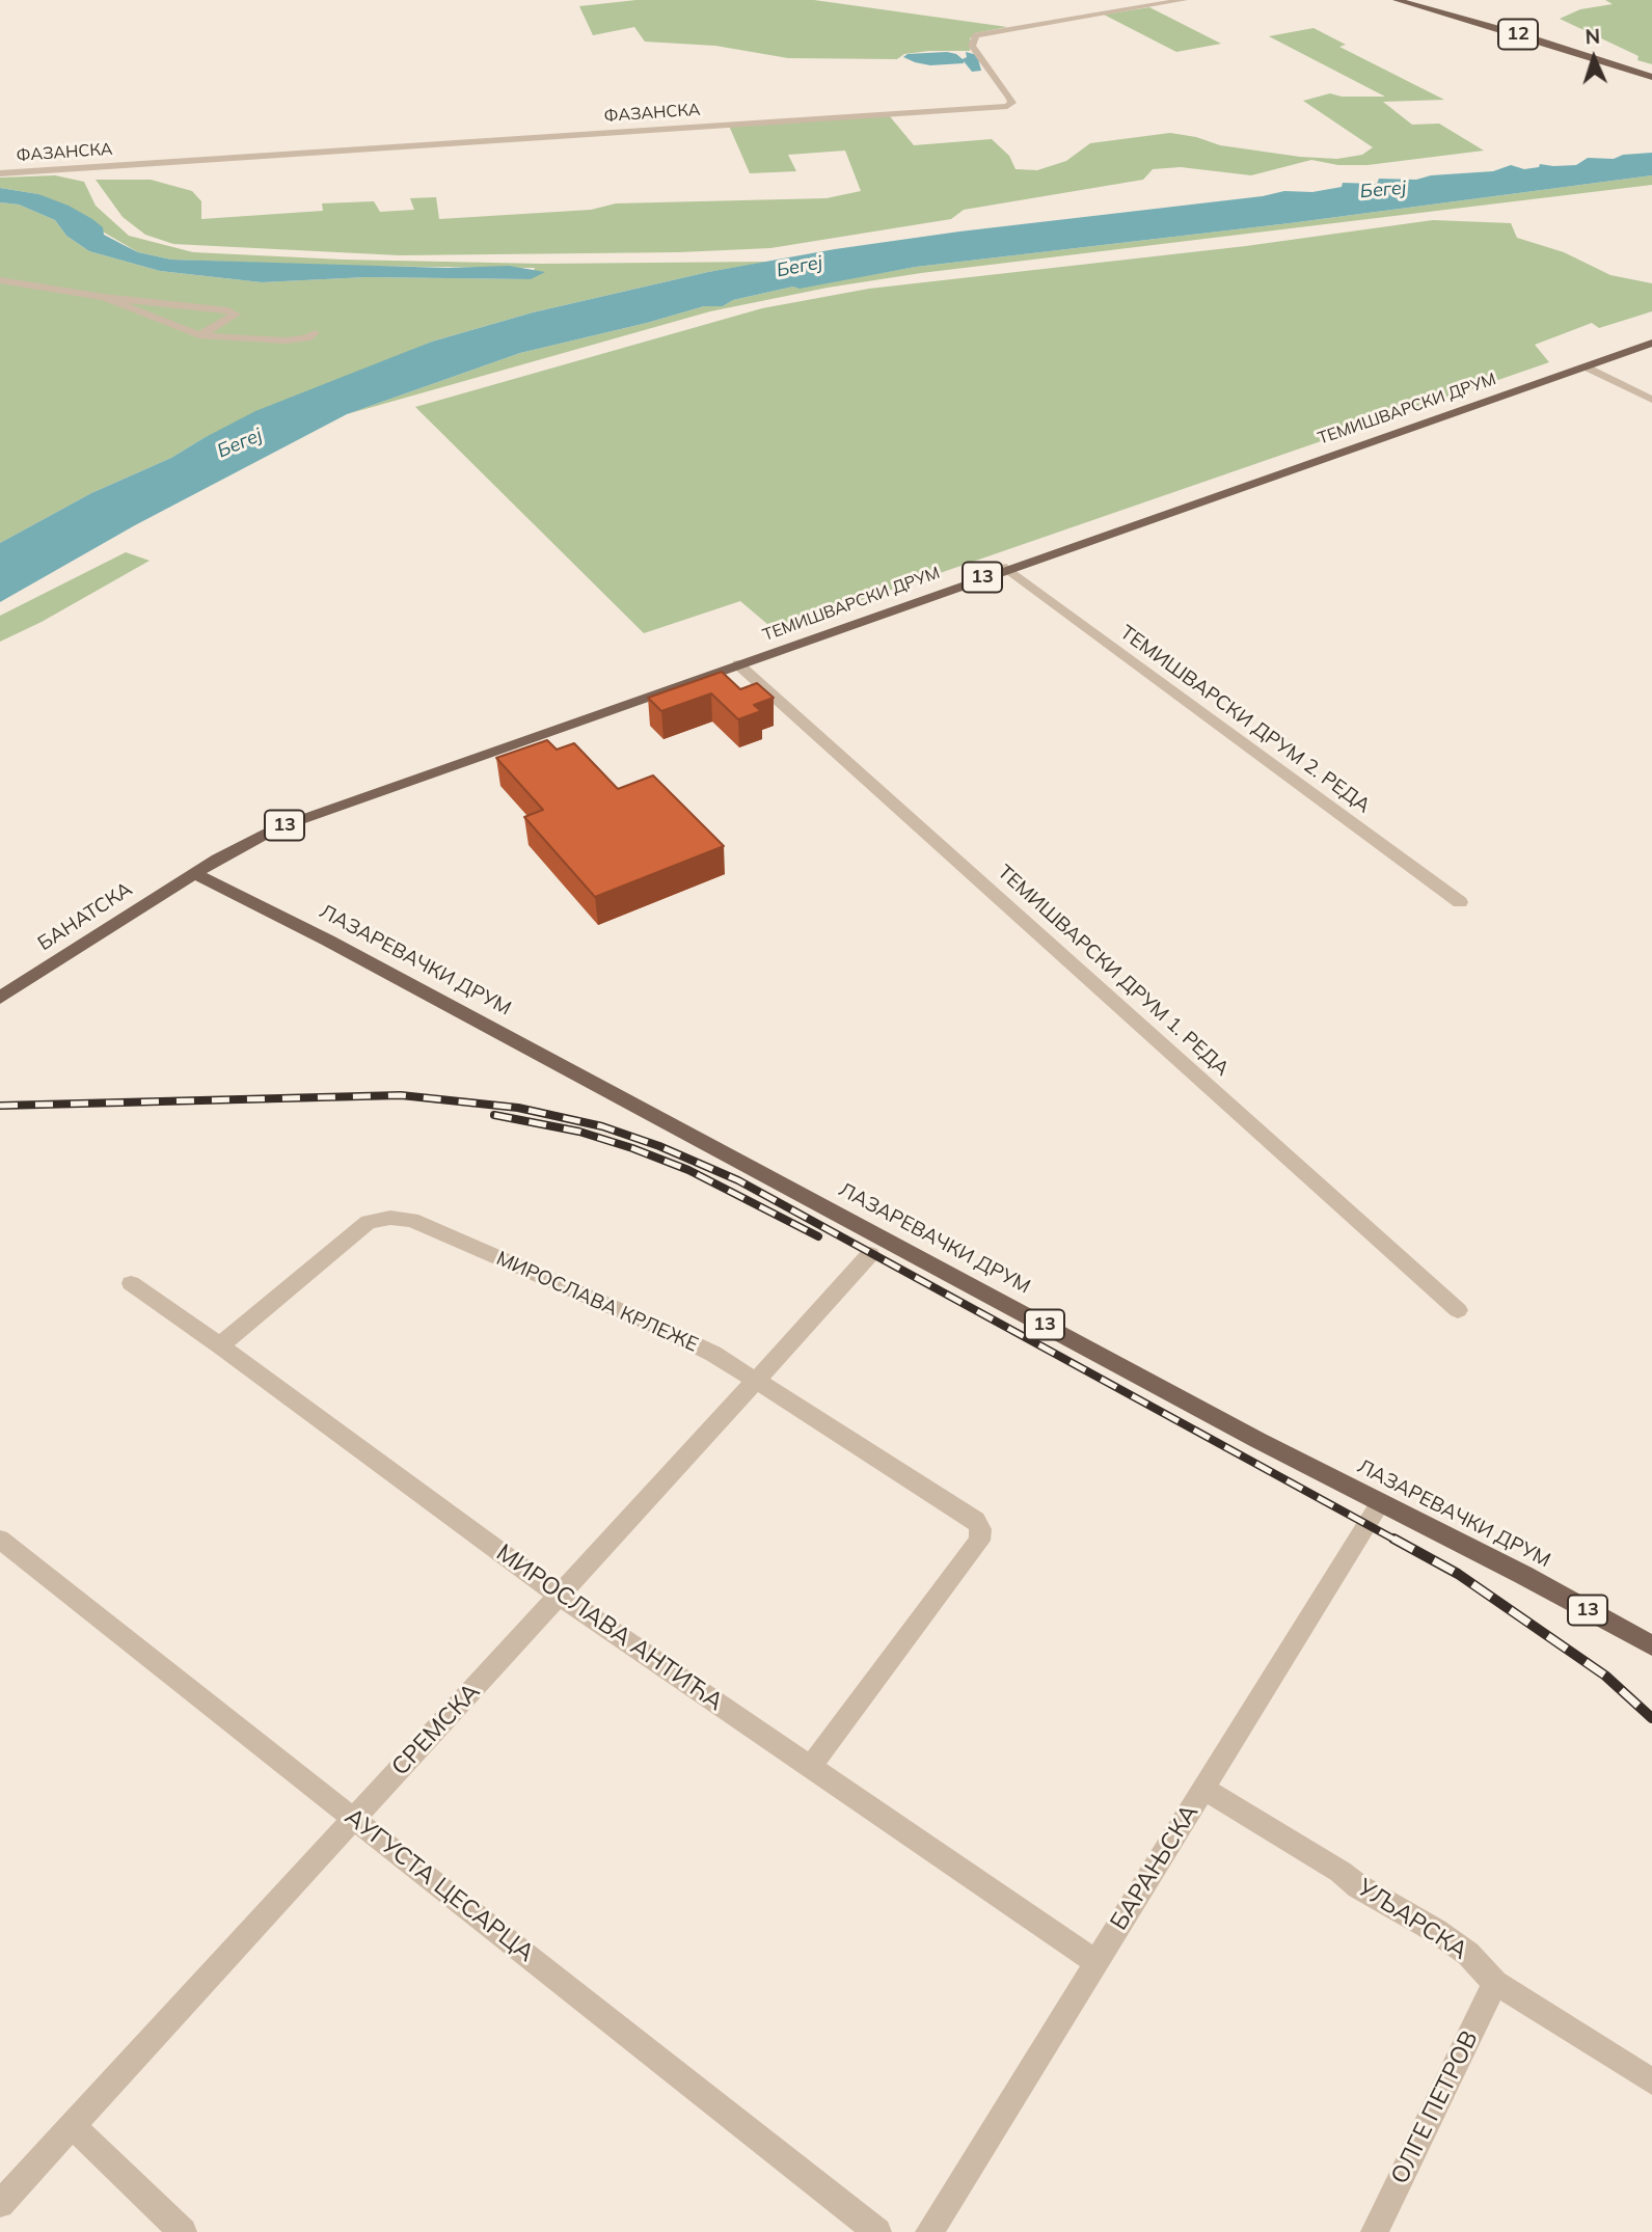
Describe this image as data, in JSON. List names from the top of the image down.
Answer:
{
  "streets": {
    "main road": [
      "12",
      "ТЕМИШВАРСКИ ДРУМ",
      "13",
      "БАНАТСКА",
      "ЛАЗАРЕВАЧКИ ДРУМ"
    ],
    "street": [
      "ФАЗАНСКА",
      "ТЕМИШВАРСКИ ДРУМ 2. РЕДА",
      "ТЕМИШВАРСКИ ДРУМ 1. РЕДА",
      "МИРОСЛАВА КРЛЕЖЕ",
      "МИРОСЛАВА АНТИЋА",
      "СРЕМСКА",
      "БАРАЊСКА",
      "АУГУСТА ЦЕСАРЦА",
      "УЉАРСКА",
      "ОЛГЕ ПЕТРОВ"
    ]
  },
  "crossings": [
    ["ТЕМИШВАРСКИ ДРУМ", "ТЕМИШВАРСКИ ДРУМ 2. РЕДА"],
    ["ТЕМИШВАРСКИ ДРУМ", "БАНАТСКА"],
    ["ТЕМИШВАРСКИ ДРУМ", "ЛАЗАРЕВАЧКИ ДРУМ"],
    ["ТЕМИШВАРСКИ ДРУМ", "ТЕМИШВАРСКИ ДРУМ 1. РЕДА"],
    ["БАНАТСКА", "ЛАЗАРЕВАЧКИ ДРУМ"],
    ["ЛАЗАРЕВАЧКИ ДРУМ", "БАРАЊСКА"],
    ["МИРОСЛАВА КРЛЕЖЕ", "МИРОСЛАВА АНТИЋА"],
    ["МИРОСЛАВА КРЛЕЖЕ", "СРЕМСКА"],
    ["МИРОСЛАВА АНТИЋА", "СРЕМСКА"],
    ["МИРОСЛАВА АНТИЋА", "БАРАЊСКА"],
    ["СРЕМСКА", "АУГУСТА ЦЕСАРЦА"],
    ["БАРАЊСКА", "УЉАРСКА"],
    ["УЉАРСКА", "ОЛГЕ ПЕТРОВ"]
  ],
  "water": ["Бегеј"],
  "north": "top"
}
